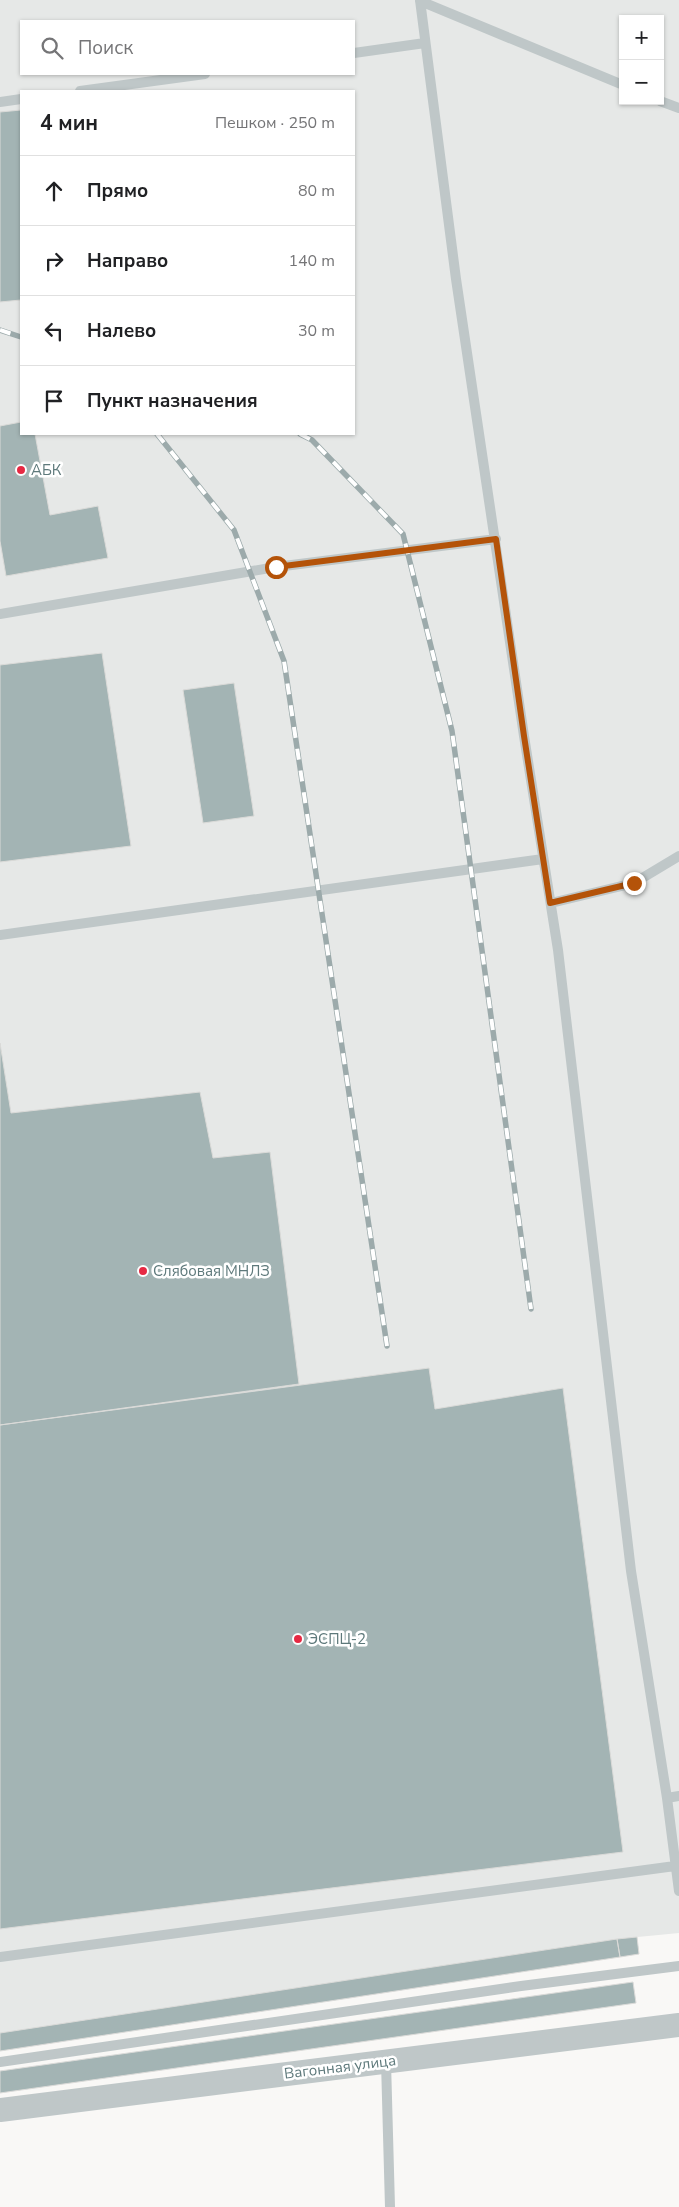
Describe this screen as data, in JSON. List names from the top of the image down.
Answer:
{
  "streets": {
    "street": ["Вагонная улица"]
  },
  "places": ["АБК", "Слябовая МНЛЗ", "ЭСПЦ-2"],
  "page": {
    "map_buttons": ["+", "−"],
    "search": "Поиск",
    "heading": ["4 мин", "Пешком · 250 m"],
    "list": [
      ["Прямо", "80 m"],
      ["Направо", "140 m"],
      ["Налево", "30 m"],
      "Пункт назначения"
    ]
  }
}
